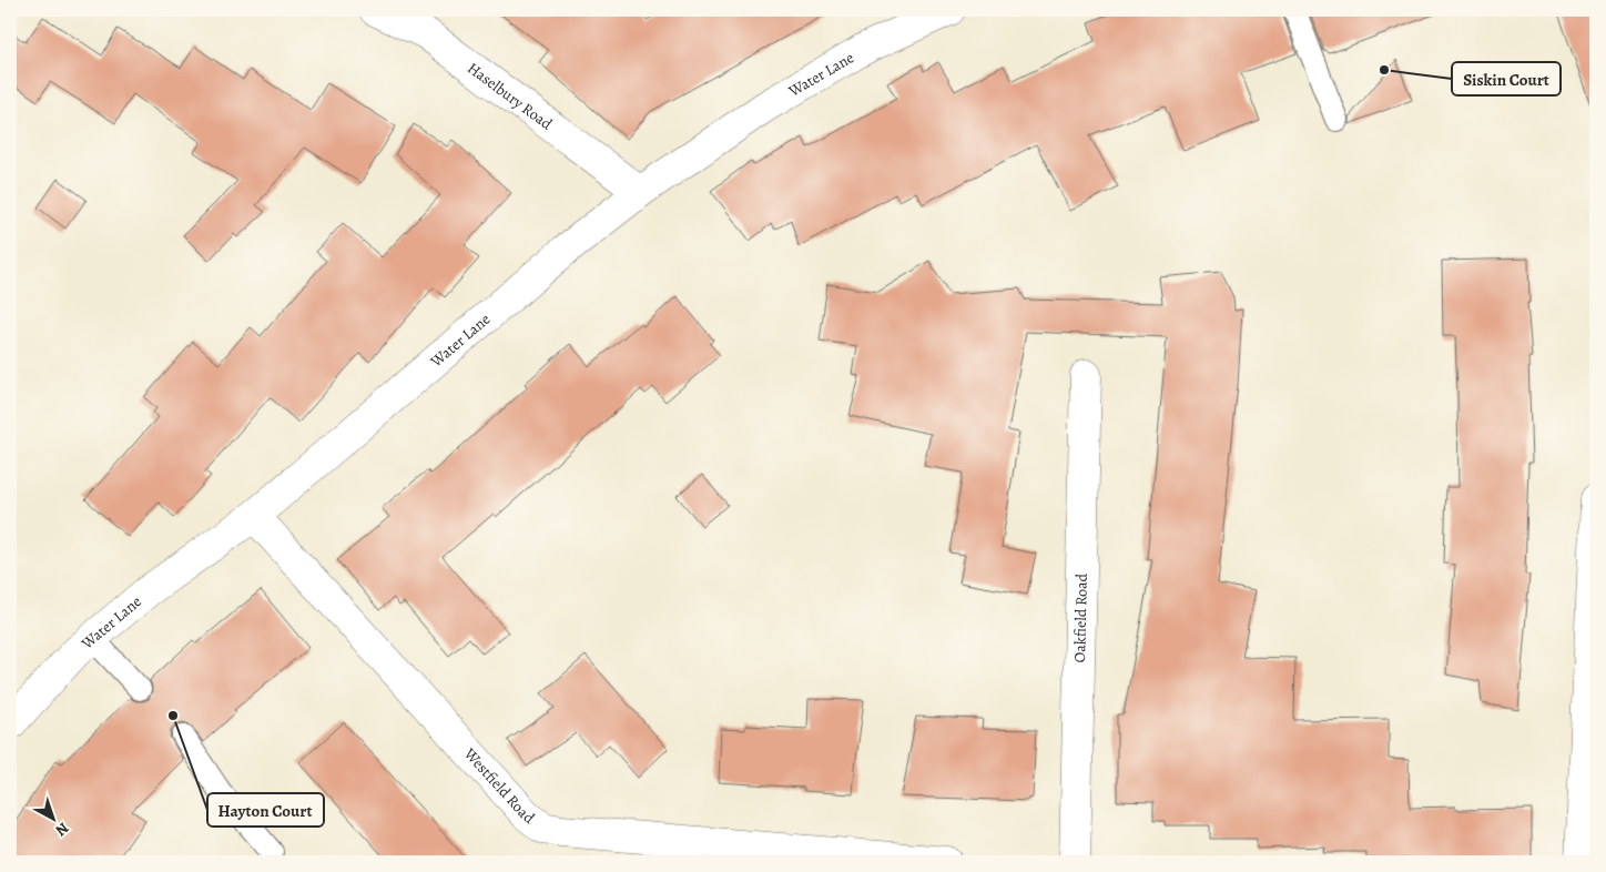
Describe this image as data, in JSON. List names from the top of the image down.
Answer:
{
  "streets": {
    "street": [
      "Water Lane",
      "Haselbury Road",
      "Oakfield Road",
      "Westfield Road"
    ]
  },
  "crossings": [
    ["Water Lane", "Haselbury Road"],
    ["Water Lane", "Westfield Road"]
  ],
  "places": ["Siskin Court", "Hayton Court"],
  "north": "bottom right"
}
